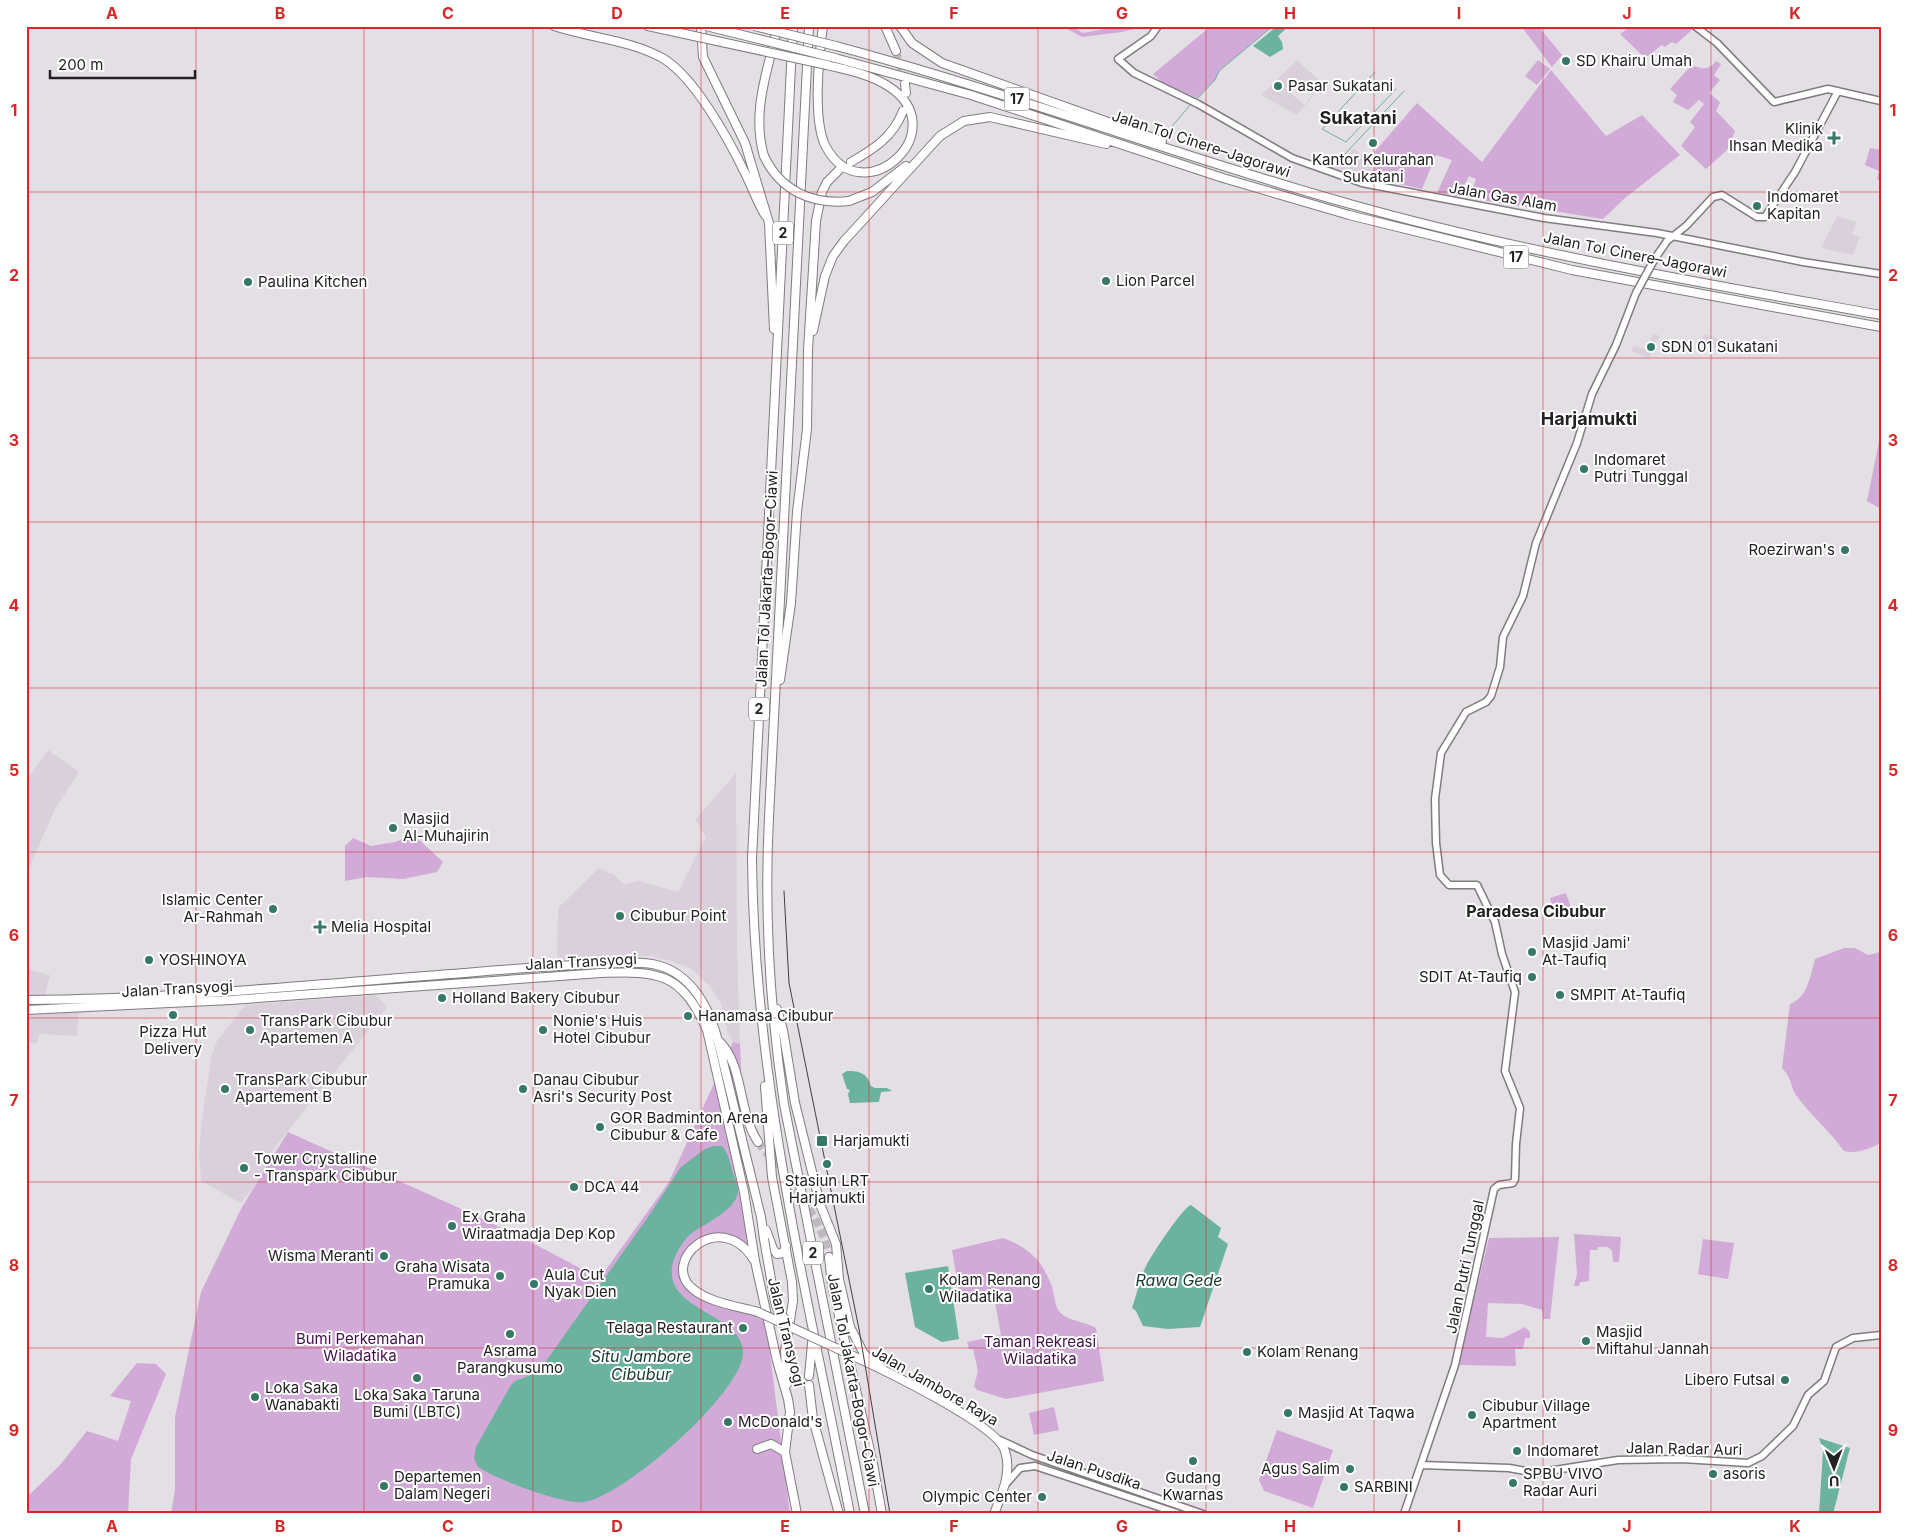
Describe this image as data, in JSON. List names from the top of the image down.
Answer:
{
  "streets": {
    "highway": [
      "17",
      "Jalan Tol Cinere–Jagorawi",
      "2",
      "Jalan Tol Jakarta–Bogor–Ciawi",
      "Jalan Transyogi",
      "Jalan Jambore Raya",
      "Jalan Pusdika"
    ],
    "street": ["Jalan Gas Alam", "Jalan Putri Tunggal", "Jalan Radar Auri"]
  },
  "crossings": [
    ["17", "Jalan Tol Cinere–Jagorawi"],
    ["Jalan Gas Alam", "Jalan Putri Tunggal"],
    ["Jalan Transyogi", "Jalan Jambore Raya"],
    ["Jalan Putri Tunggal", "Jalan Radar Auri"],
    ["Jalan Jambore Raya", "Jalan Pusdika"]
  ],
  "districts": ["Sukatani", "Harjamukti", "Paradesa Cibubur"],
  "water": ["Rawa Gede", "Situ Jambore Cibubur"],
  "parks": ["Bumi Perkemahan Wiladatika", "Taman Rekreasi Wiladatika"],
  "places": {
    "other": [
      "SD Khairu Umah",
      "Pasar Sukatani",
      "Kantor Kelurahan Sukatani",
      "Indomaret Kapitan",
      "Lion Parcel",
      "Paulina Kitchen",
      "SDN 01 Sukatani",
      "Indomaret Putri Tunggal",
      "Roezirwan's",
      "Masjid Al-Muhajirin",
      "Islamic Center Ar-Rahmah",
      "Cibubur Point",
      "Masjid Jami' At-Taufiq",
      "YOSHINOYA",
      "SDIT At-Taufiq",
      "SMPIT At-Taufiq",
      "Holland Bakery Cibubur",
      "Pizza Hut Delivery",
      "Hanamasa Cibubur",
      "TransPark Cibubur Apartemen A",
      "Nonie's Huis Hotel Cibubur",
      "TransPark Cibubur Apartement B",
      "Danau Cibubur Asri's Security Post",
      "GOR Badminton Arena Cibubur & Cafe",
      "Stasiun LRT Harjamukti",
      "Tower Crystalline - Transpark Cibubur",
      "DCA 44",
      "Ex Graha Wiraatmadja Dep Kop",
      "Wisma Meranti",
      "Graha Wisata Pramuka",
      "Aula Cut Nyak Dien",
      "Kolam Renang Wiladatika",
      "Telaga Restaurant",
      "Asrama Parangkusumo",
      "Masjid Miftahul Jannah",
      "Kolam Renang",
      "Loka Saka Taruna Bumi (LBTC)",
      "Libero Futsal",
      "Loka Saka Wanabakti",
      "Masjid At Taqwa",
      "Cibubur Village Apartment",
      "McDonald's",
      "Indomaret",
      "Gudang Kwarnas",
      "Agus Salim",
      "asoris",
      "SPBU VIVO Radar Auri",
      "Departemen Dalam Negeri",
      "SARBINI",
      "Olympic Center"
    ],
    "health": ["Klinik Ihsan Medika", "Melia Hospital"],
    "transit": ["Harjamukti"]
  },
  "scale_bar": "200 m",
  "north": "bottom",
  "grid": {
    "columns": [
      "A",
      "B",
      "C",
      "D",
      "E",
      "F",
      "G",
      "H",
      "I",
      "J",
      "K"
    ],
    "rows": [
      "1",
      "2",
      "3",
      "4",
      "5",
      "6",
      "7",
      "8",
      "9"
    ]
  }
}
